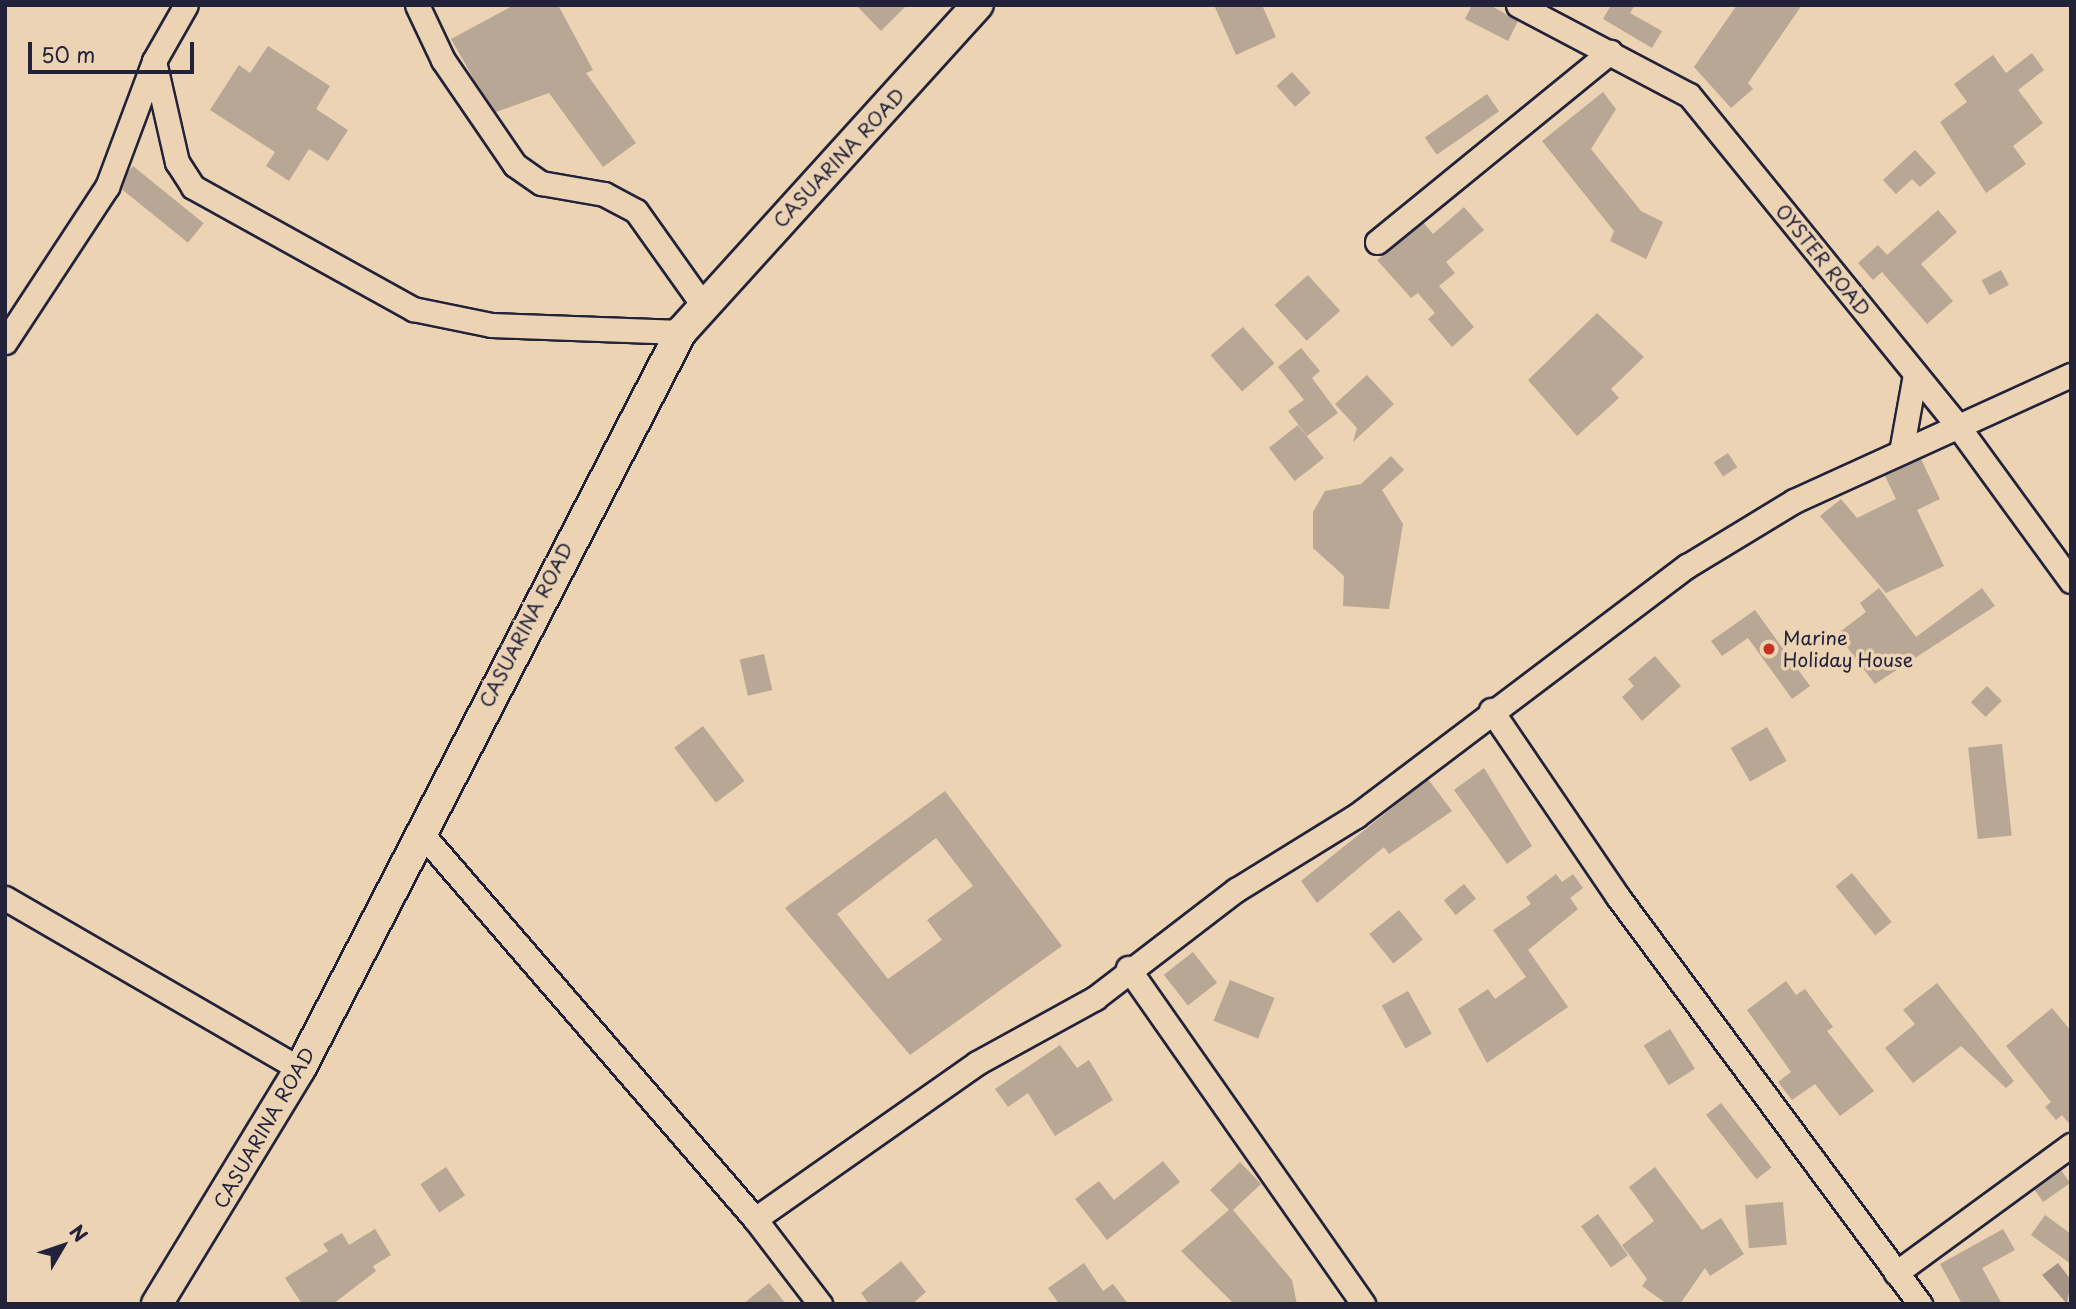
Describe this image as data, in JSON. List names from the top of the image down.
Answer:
{
  "streets": {
    "street": ["CASUARINA ROAD", "OYSTER ROAD"]
  },
  "places": ["Marine Holiday House"],
  "scale_bar": "50 m",
  "north": "top right"
}
